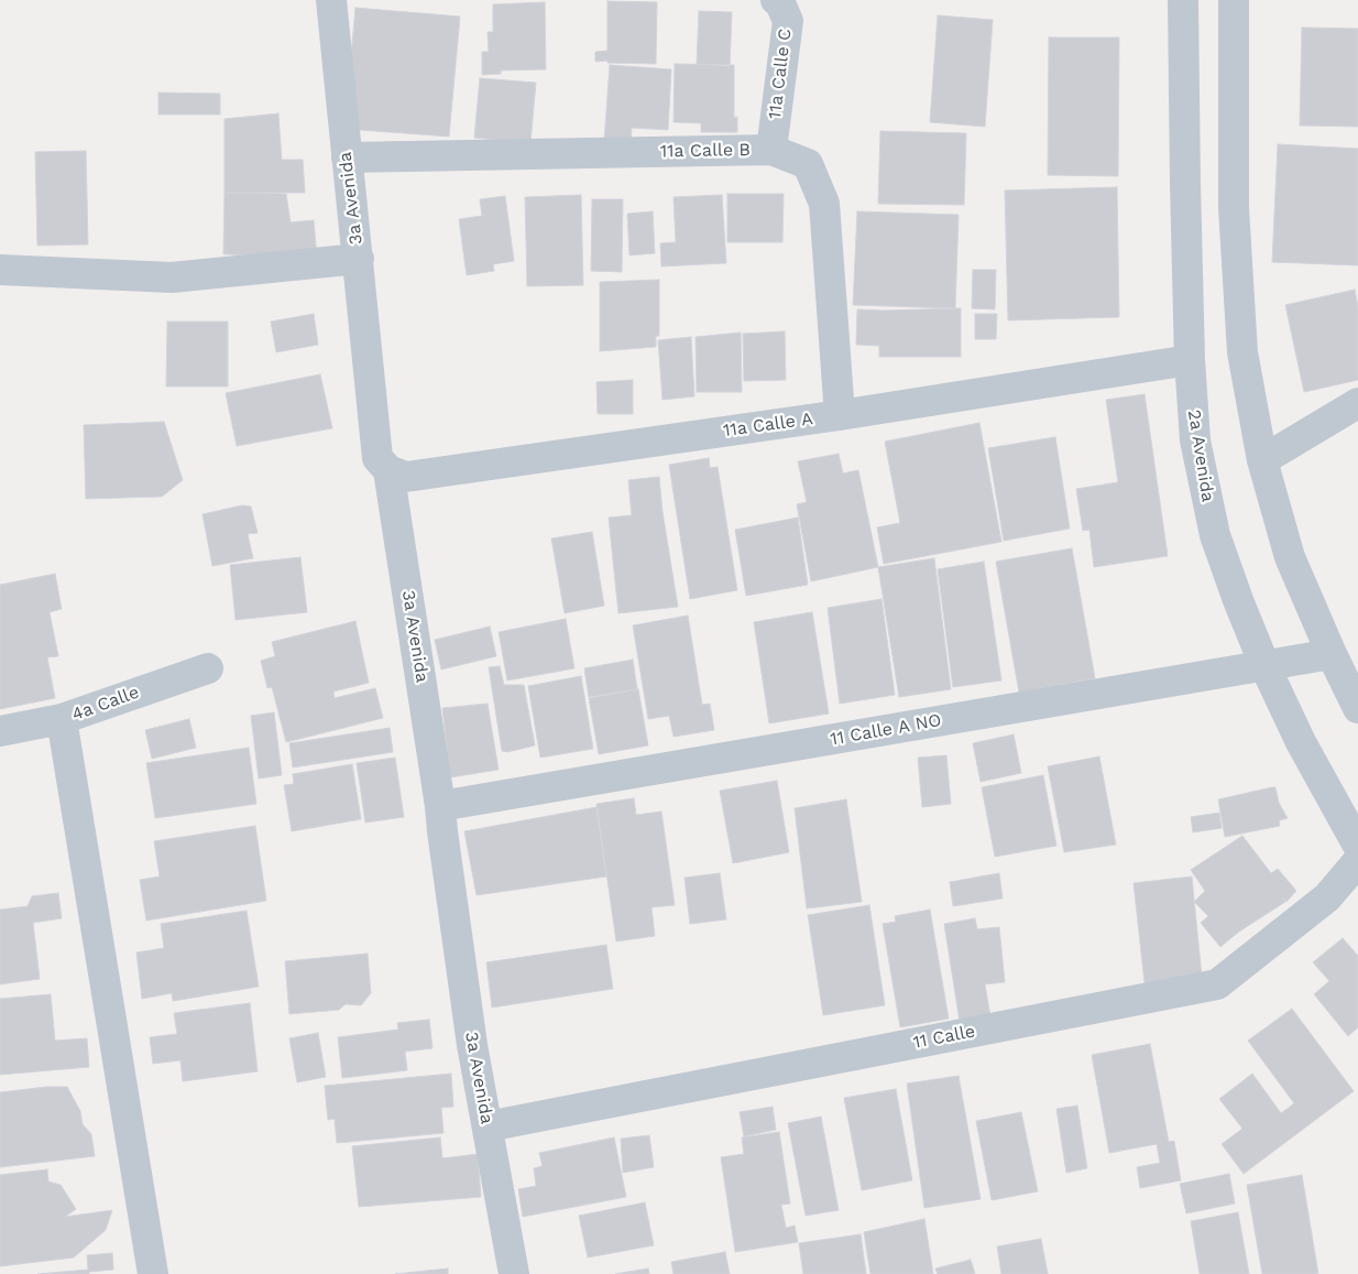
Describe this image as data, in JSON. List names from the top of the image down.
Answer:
{
  "streets": {
    "street": [
      "11a Calle C",
      "11a Calle B",
      "3a Avenida",
      "11a Calle A",
      "2a Avenida",
      "4a Calle",
      "11 Calle A NO",
      "11 Calle"
    ]
  },
  "crossings": [
    ["11a Calle C", "11a Calle B"],
    ["11a Calle B", "3a Avenida"],
    ["11a Calle B", "11a Calle A"],
    ["3a Avenida", "11a Calle A"],
    ["3a Avenida", "11 Calle A NO"],
    ["3a Avenida", "11 Calle"],
    ["11a Calle A", "2a Avenida"],
    ["2a Avenida", "11 Calle A NO"]
  ]
}
